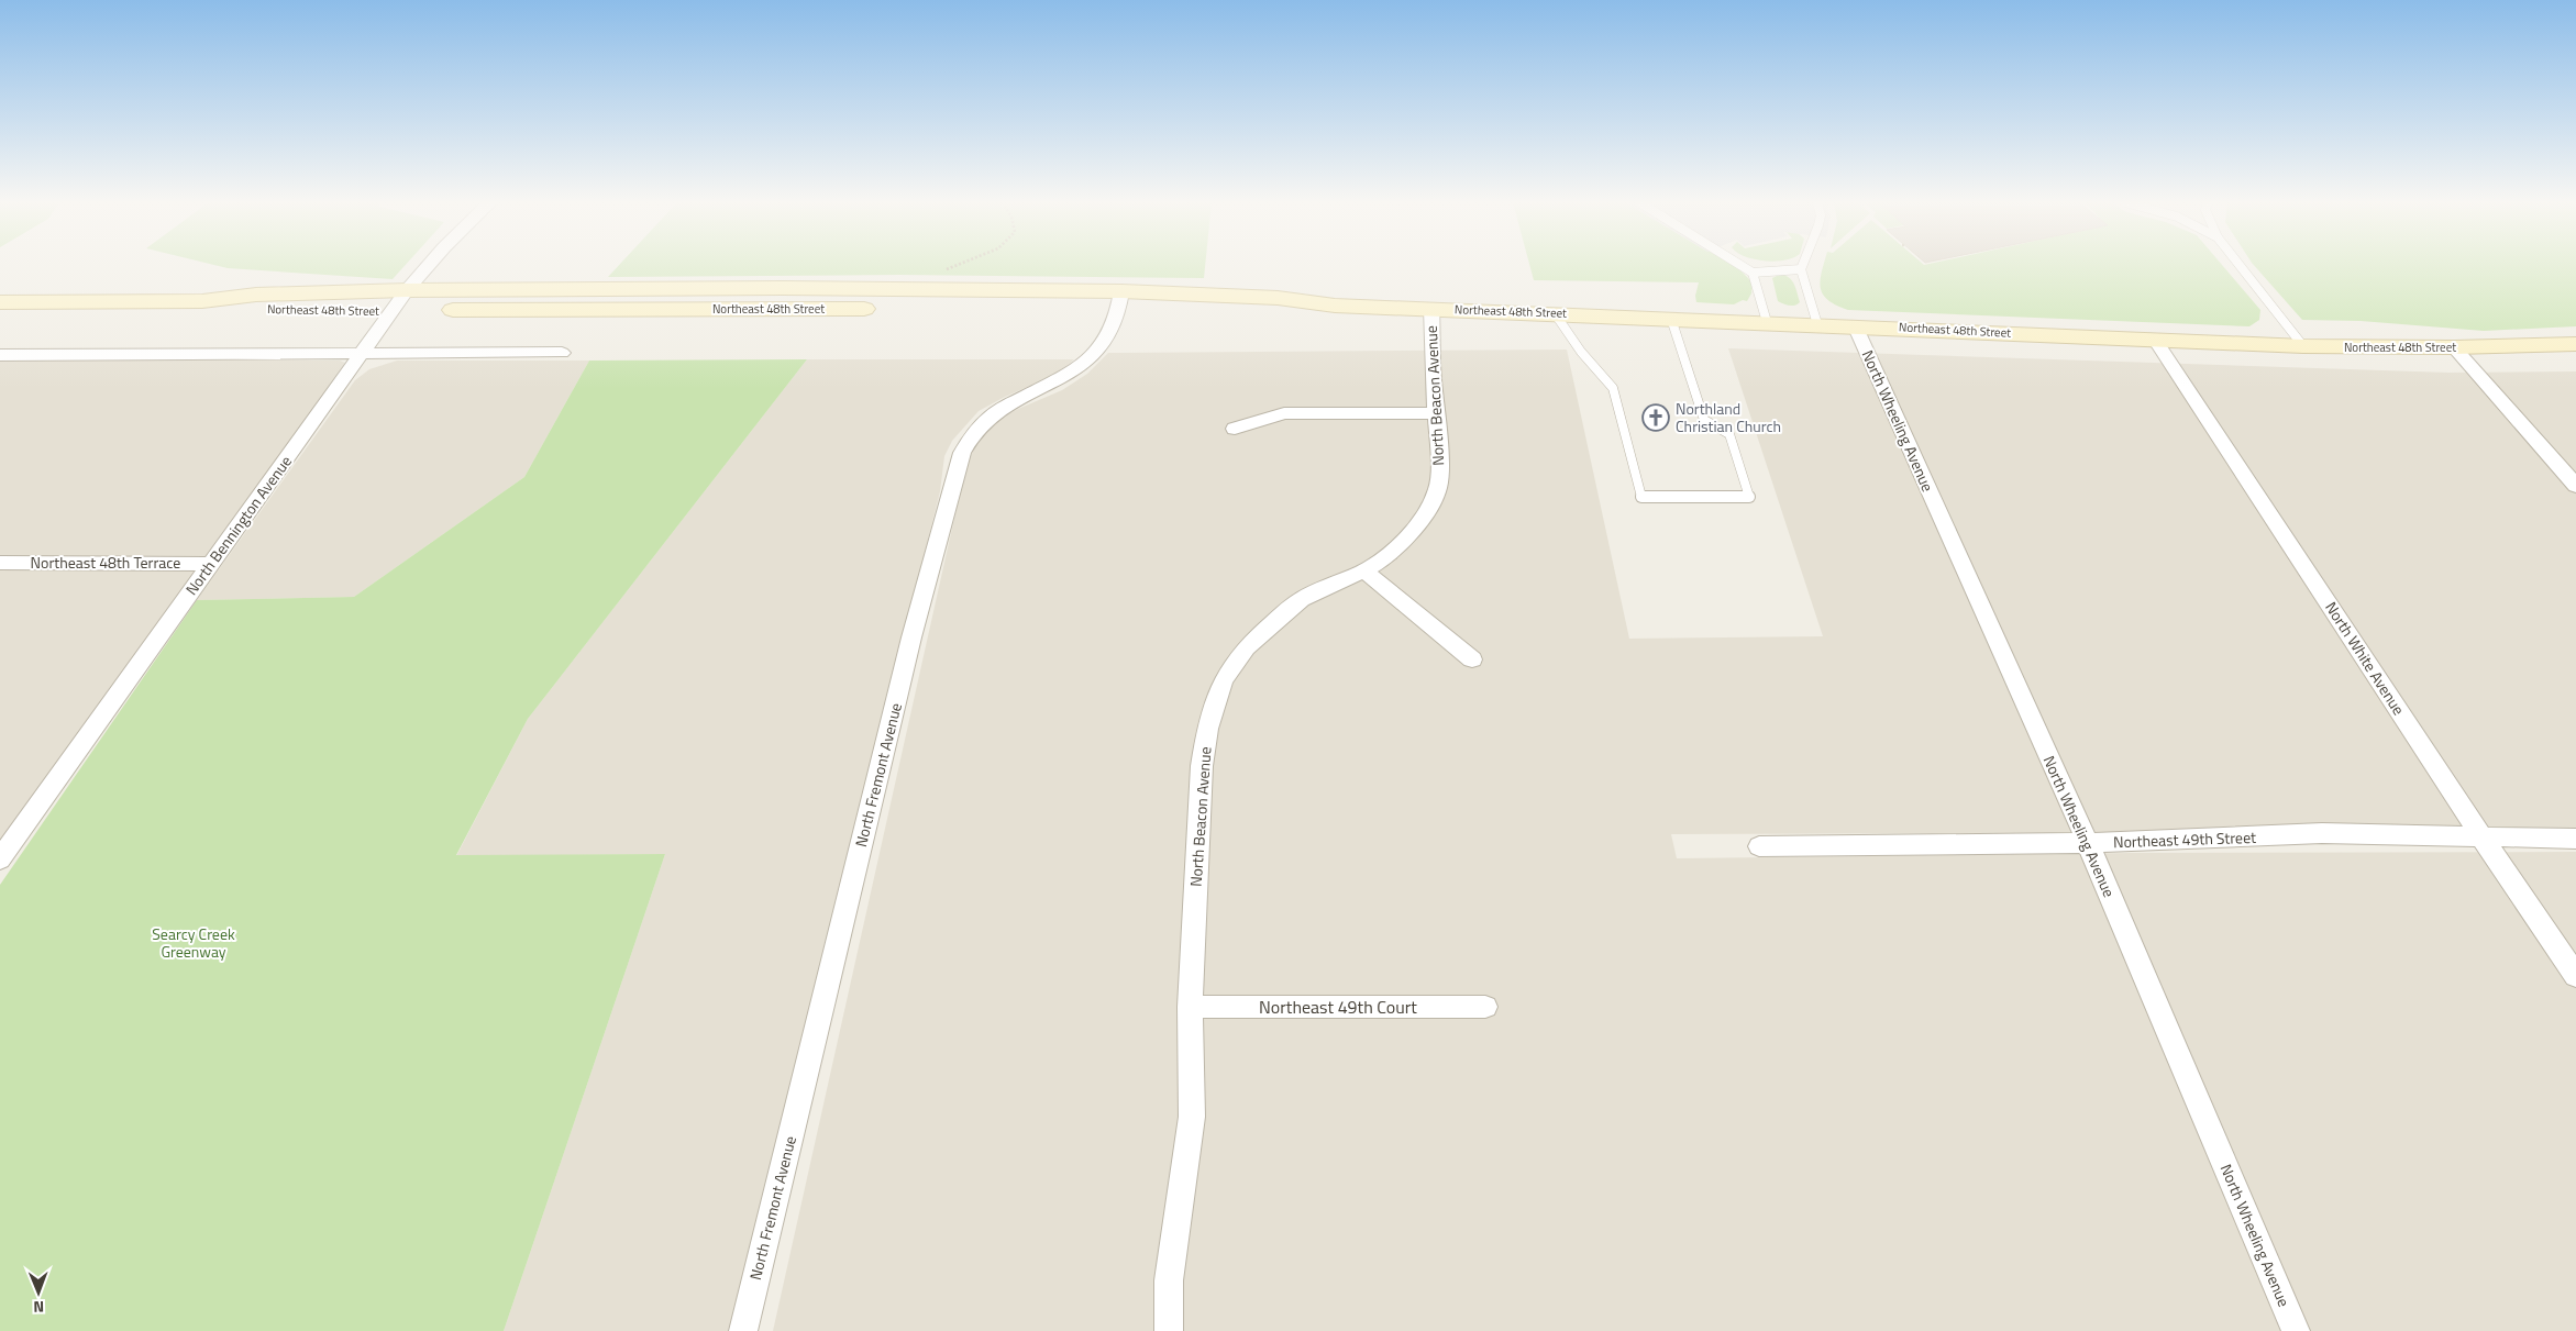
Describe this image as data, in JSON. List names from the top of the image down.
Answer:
{
  "streets": {
    "street": [
      "Northeast 48th Street",
      "North Beacon Avenue",
      "North Wheeling Avenue",
      "North Bennington Avenue",
      "Northeast 48th Terrace",
      "North White Avenue",
      "North Fremont Avenue",
      "Northeast 49th Street",
      "Northeast 49th Court"
    ]
  },
  "crossings": [
    ["Northeast 48th Street", "North Beacon Avenue"],
    ["Northeast 48th Street", "North Wheeling Avenue"],
    ["Northeast 48th Street", "North Bennington Avenue"],
    ["Northeast 48th Street", "North White Avenue"],
    ["Northeast 48th Street", "North Fremont Avenue"],
    ["North Beacon Avenue", "Northeast 49th Court"],
    ["North Wheeling Avenue", "Northeast 49th Street"],
    ["North Bennington Avenue", "Northeast 48th Terrace"],
    ["North White Avenue", "Northeast 49th Street"]
  ],
  "parks": ["Searcy Creek Greenway"],
  "places": {
    "church": ["Northland Christian Church"]
  },
  "north": "bottom"
}
